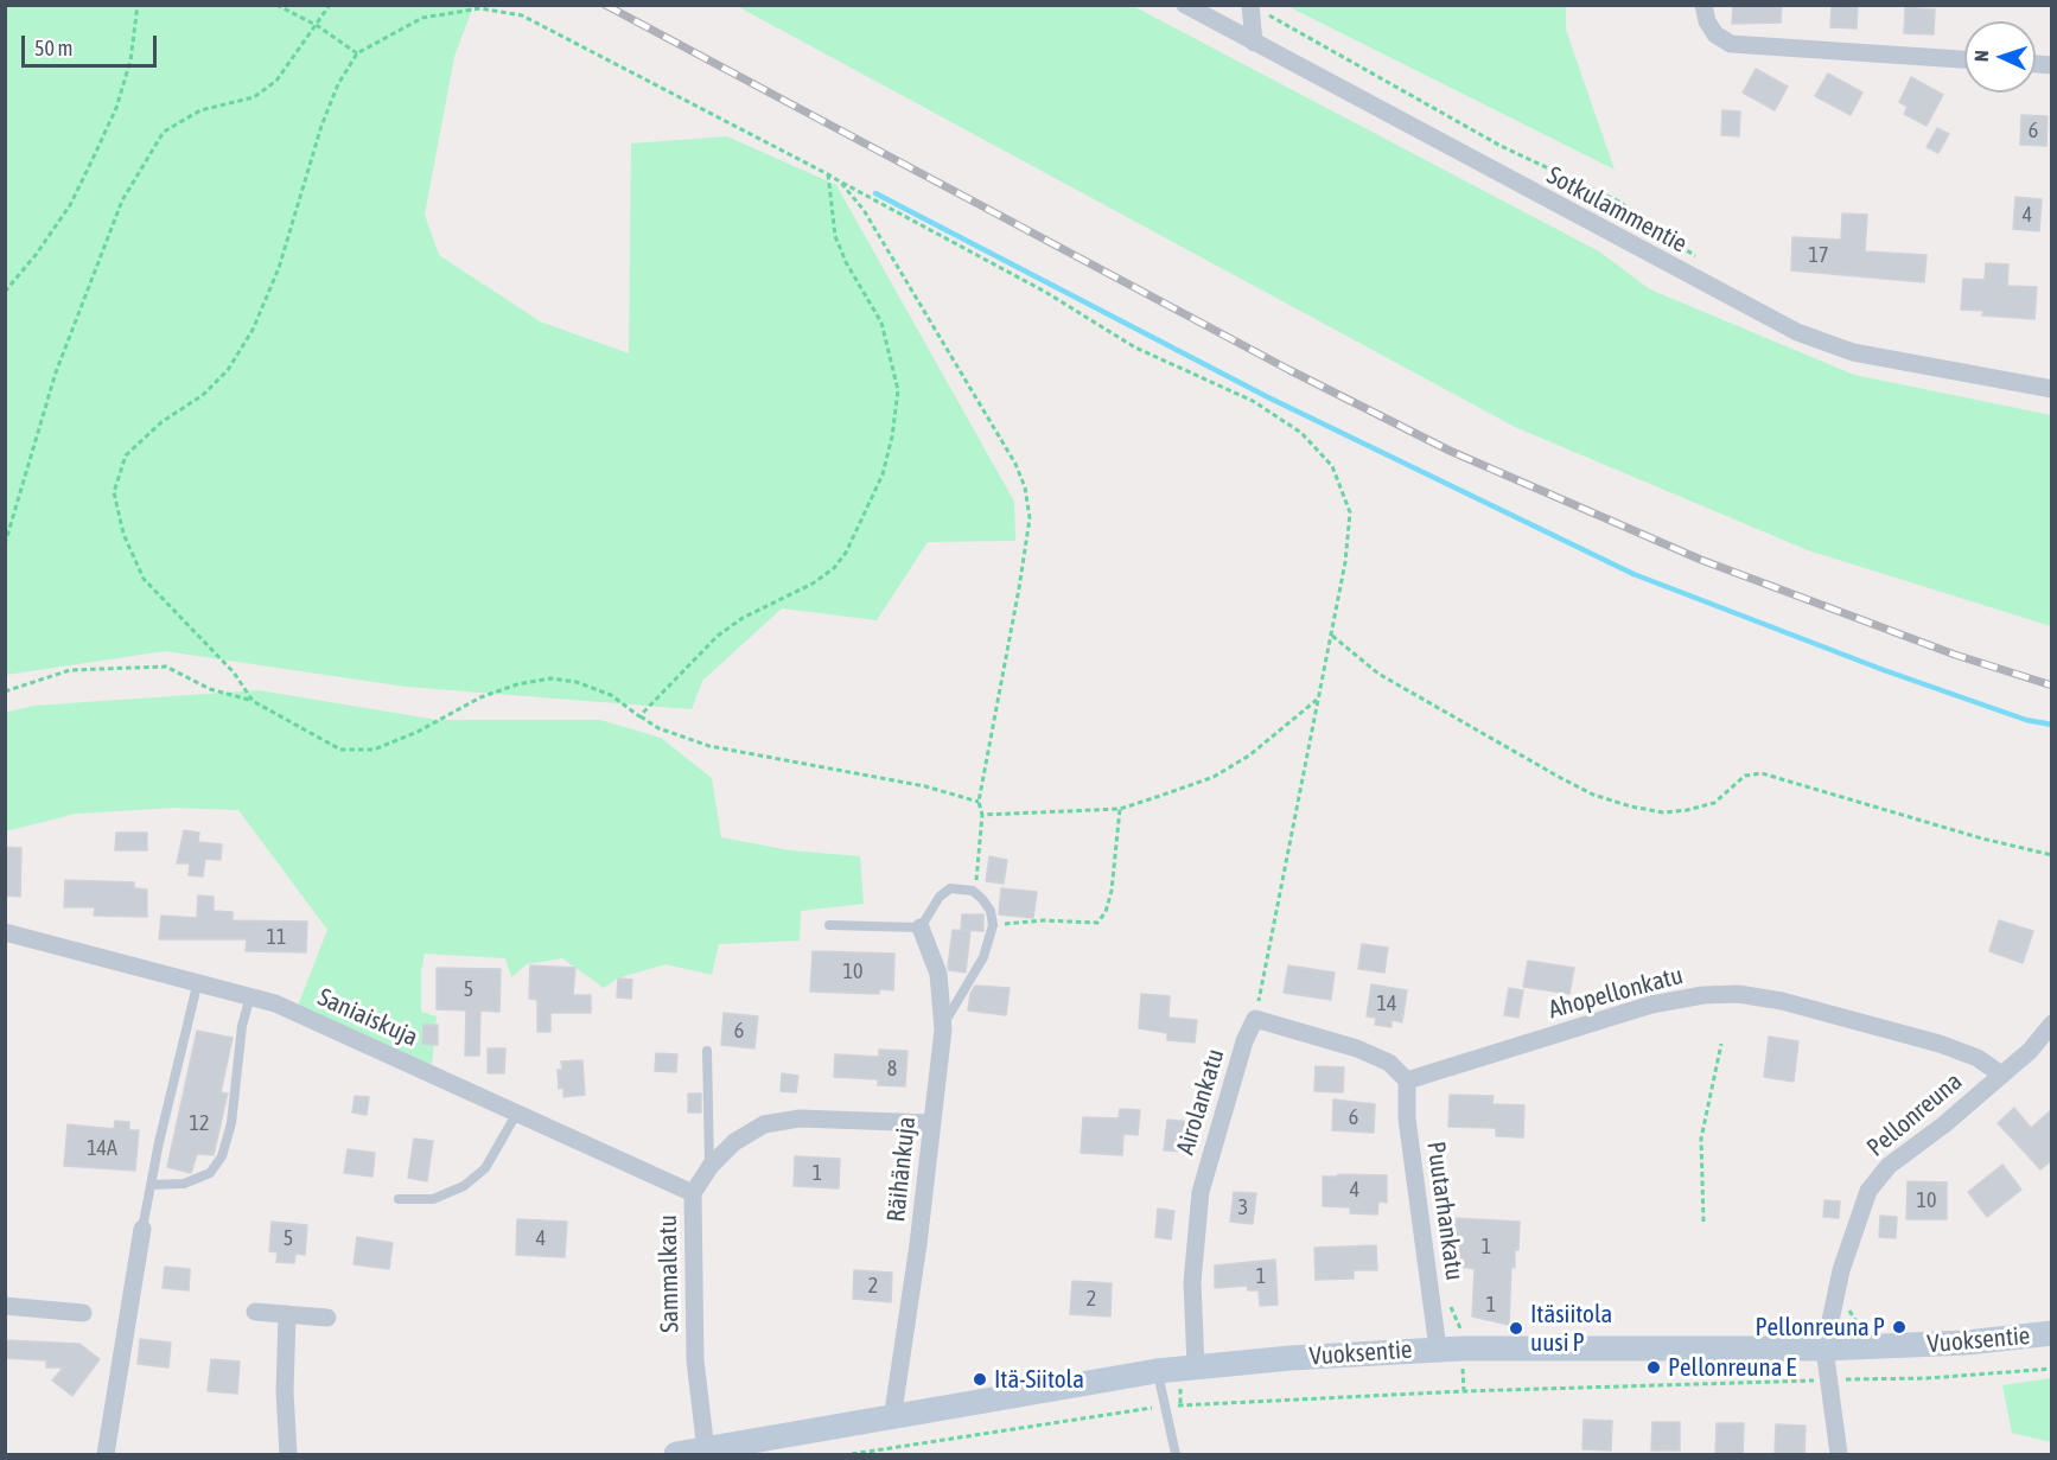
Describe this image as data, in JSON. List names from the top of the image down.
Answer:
{
  "streets": {
    "street": [
      "Sotkulammentie",
      "Ahopellonkatu",
      "Saniaiskuja",
      "Airolankatu",
      "Pellonreuna",
      "Räihänkuja",
      "Puutarhankatu",
      "Sammalkatu",
      "Vuoksentie"
    ]
  },
  "crossings": [
    ["Ahopellonkatu", "Pellonreuna"],
    ["Ahopellonkatu", "Puutarhankatu"],
    ["Saniaiskuja", "Sammalkatu"],
    ["Airolankatu", "Vuoksentie"],
    ["Pellonreuna", "Vuoksentie"],
    ["Räihänkuja", "Sammalkatu"],
    ["Räihänkuja", "Vuoksentie"],
    ["Puutarhankatu", "Vuoksentie"],
    ["Sammalkatu", "Vuoksentie"]
  ],
  "places": [
    "Pellonreuna P",
    "Itäsiitola uusi P",
    "Pellonreuna E",
    "Itä-Siitola"
  ],
  "house_numbers": [
    "6",
    "4",
    "17",
    "11",
    "10",
    "5",
    "14",
    "6",
    "8",
    "6",
    "12",
    "14A",
    "1",
    "4",
    "10",
    "3",
    "5",
    "4",
    "1",
    "1",
    "2",
    "2",
    "1"
  ],
  "scale_bar": "50 m",
  "north": "left"
}
